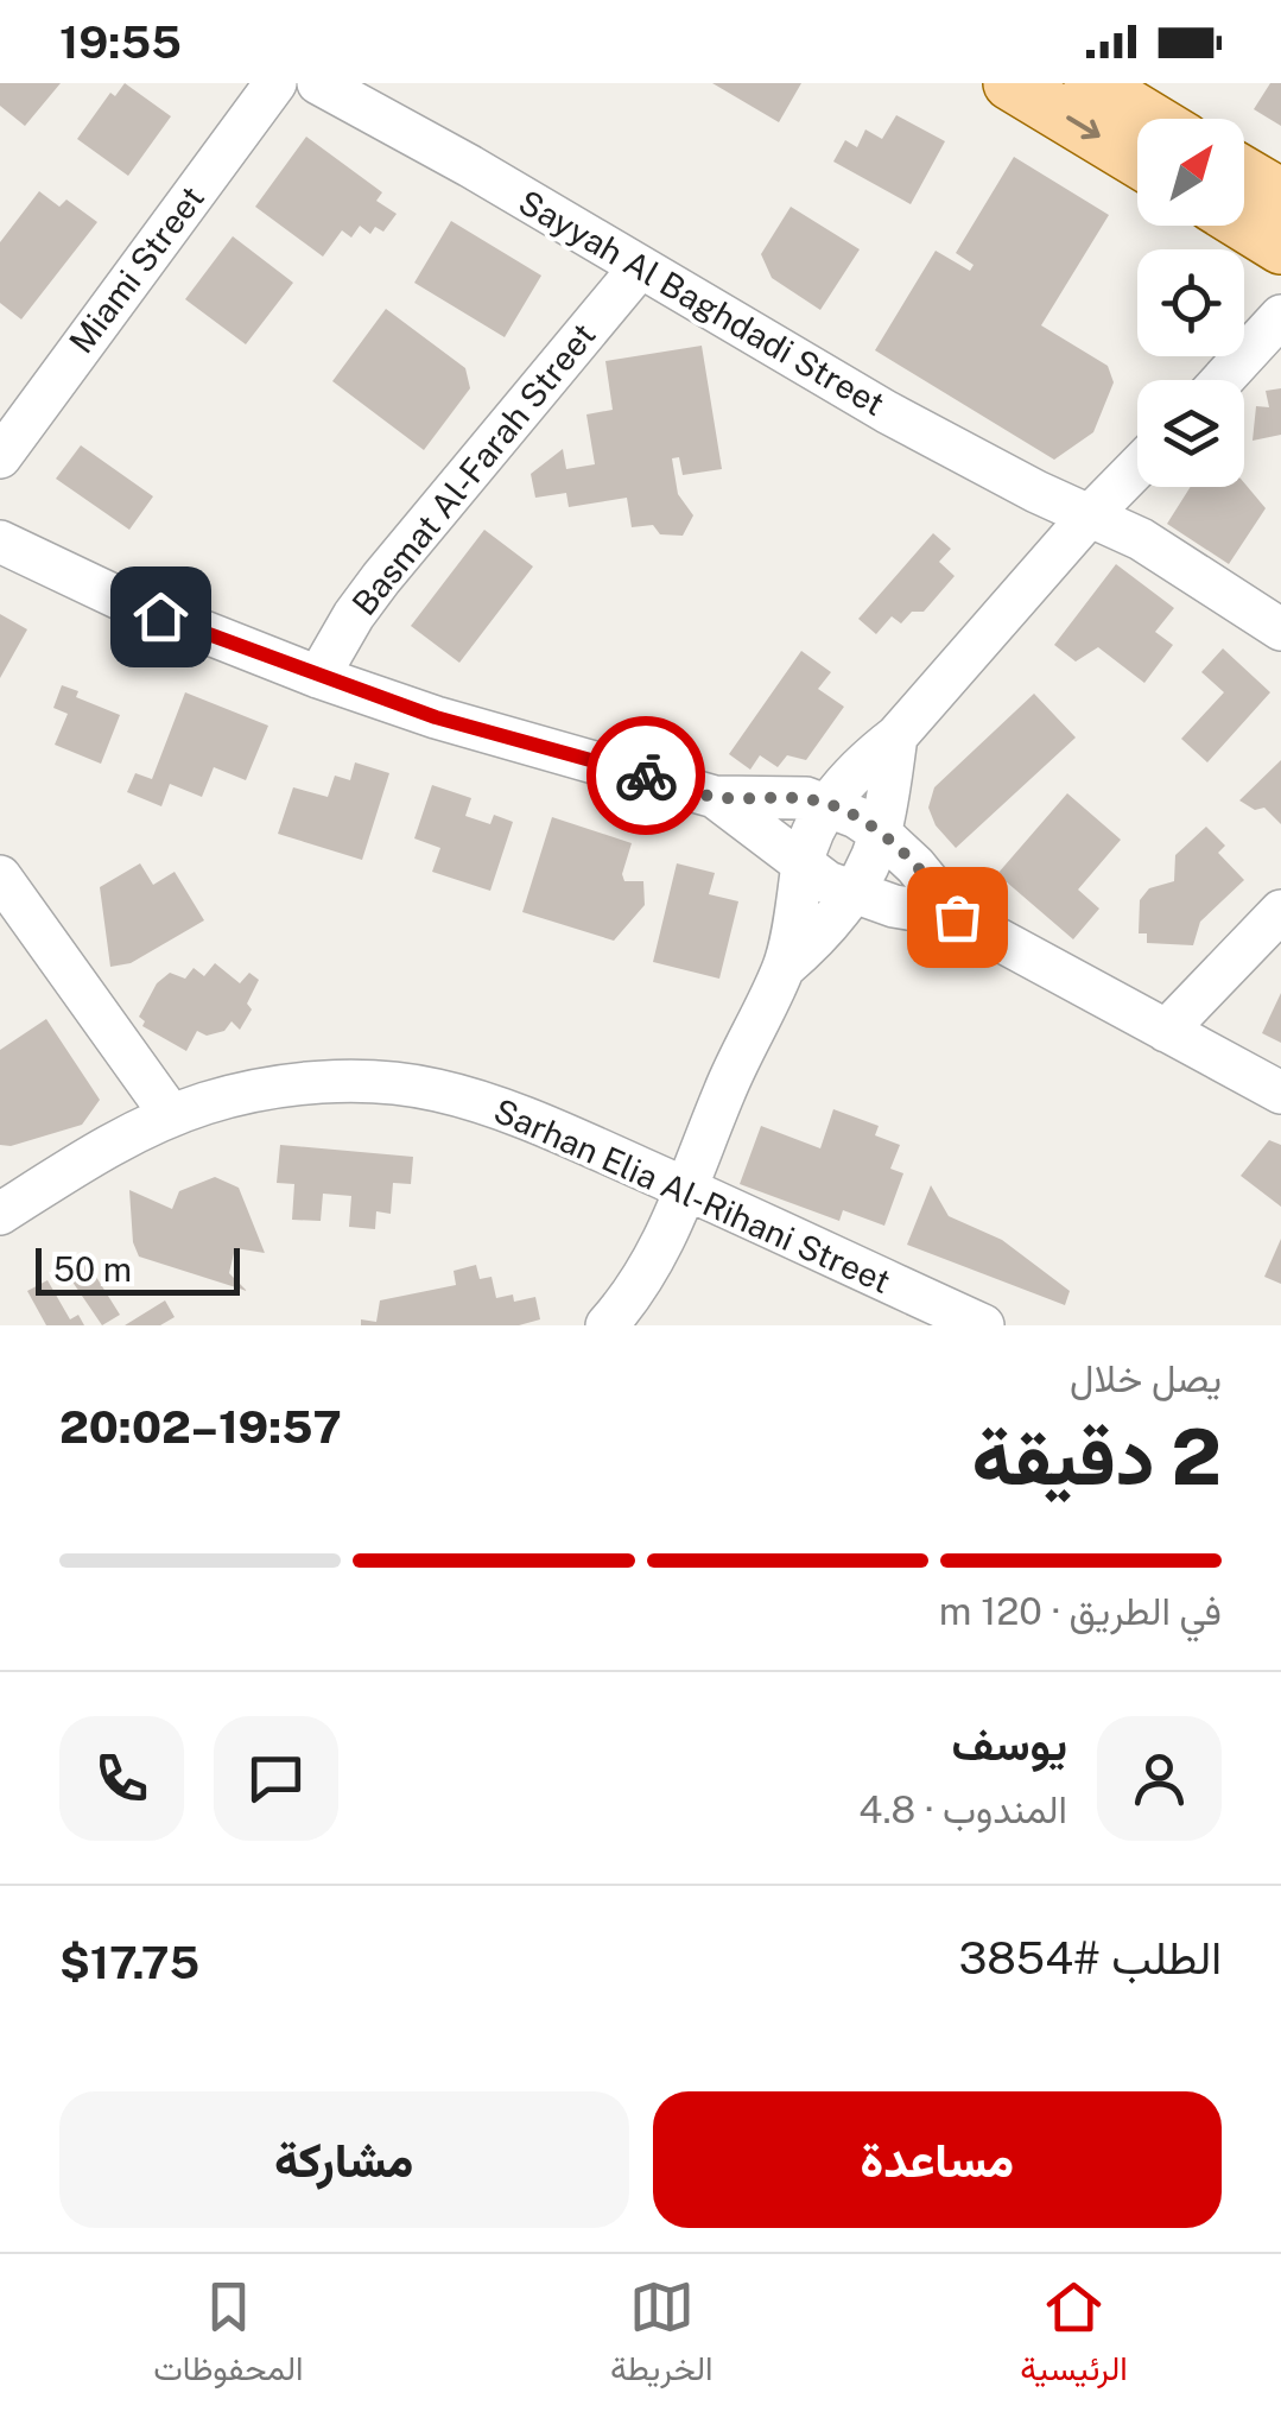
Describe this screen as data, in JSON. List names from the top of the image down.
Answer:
{
  "streets": {
    "street": [
      "Miami Street",
      "Sayyah Al Baghdadi Street",
      "Basmat Al-Farah Street",
      "Sarhan Elia Al-Rihani Street"
    ]
  },
  "crossings": [
    ["Sayyah Al Baghdadi Street", "Basmat Al-Farah Street"]
  ],
  "scale_bar": "50 m",
  "north": "top right",
  "page": {
    "status": "19:55",
    "scale": "50 m",
    "heading": ["2 دقيقة", "يصل خلال", "19:57–20:02"],
    "panel": [
      "يوسف",
      "المندوب · 4.8",
      "الطلب #3854",
      "$17.75"
    ],
    "bar": "في الطريق · 120 m",
    "buttons": ["مساعدة", "مشاركة"],
    "tabs": ["الرئيسية", "الخريطة", "المحفوظات"]
  }
}
